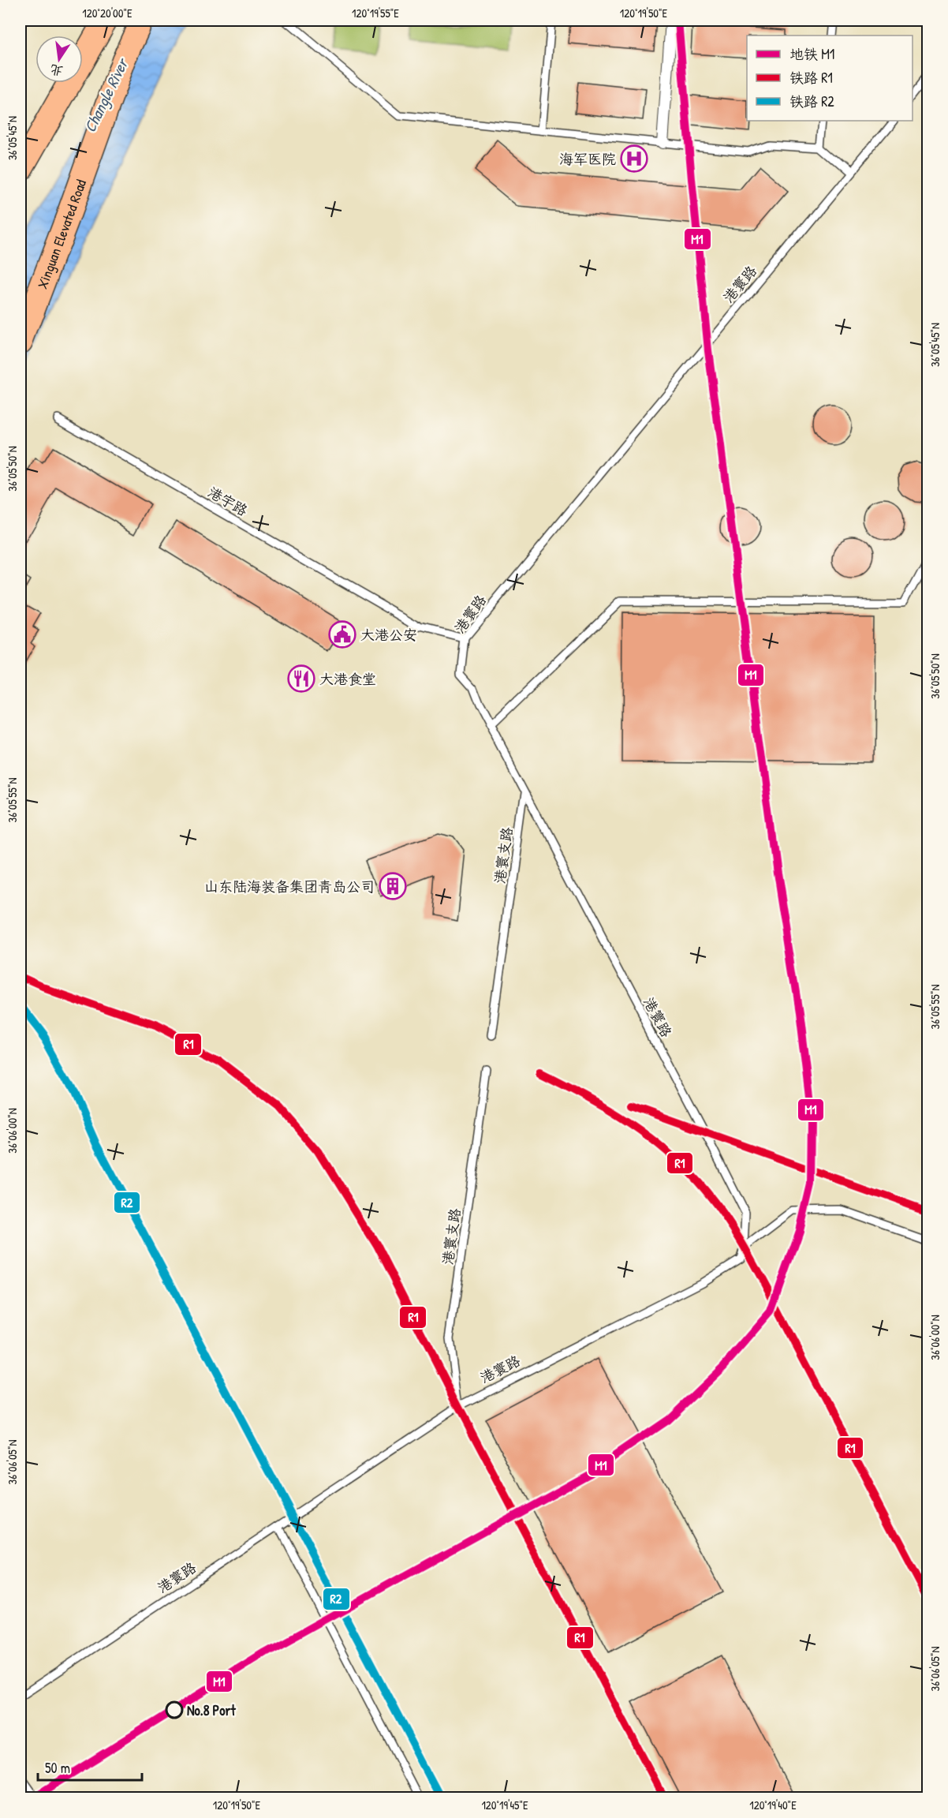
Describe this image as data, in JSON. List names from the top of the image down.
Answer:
{
  "streets": {
    "highway": ["Xinguan Elevated Road"],
    "lane": ["港寰路", "港宇路", "港寰支路"]
  },
  "crossings": [
    ["港寰路", "港宇路"],
    ["港寰路", "港寰支路"]
  ],
  "water": ["Changle River"],
  "places": {
    "hospital": ["海军医院"],
    "public building": ["大港公安"],
    "restaurant": ["大港食堂"],
    "building": ["山东陆海装备集团青岛公司"],
    "other": ["No.8 Port"]
  },
  "lines": ["metro line M1", "rail line R1", "rail line R2"],
  "legend": ["地铁 M1", "铁路 R1", "铁路 R2"],
  "scale_bar": "50 m",
  "north": "bottom",
  "coordinates": [
    "120°20'00\"E",
    "120°19'55\"E",
    "120°19'50\"E",
    "36°05'45\"N",
    "36°05'50\"N",
    "36°05'55\"N",
    "36°06'00\"N",
    "36°06'05\"N",
    "120°19'45\"E",
    "120°19'40\"E"
  ]
}
